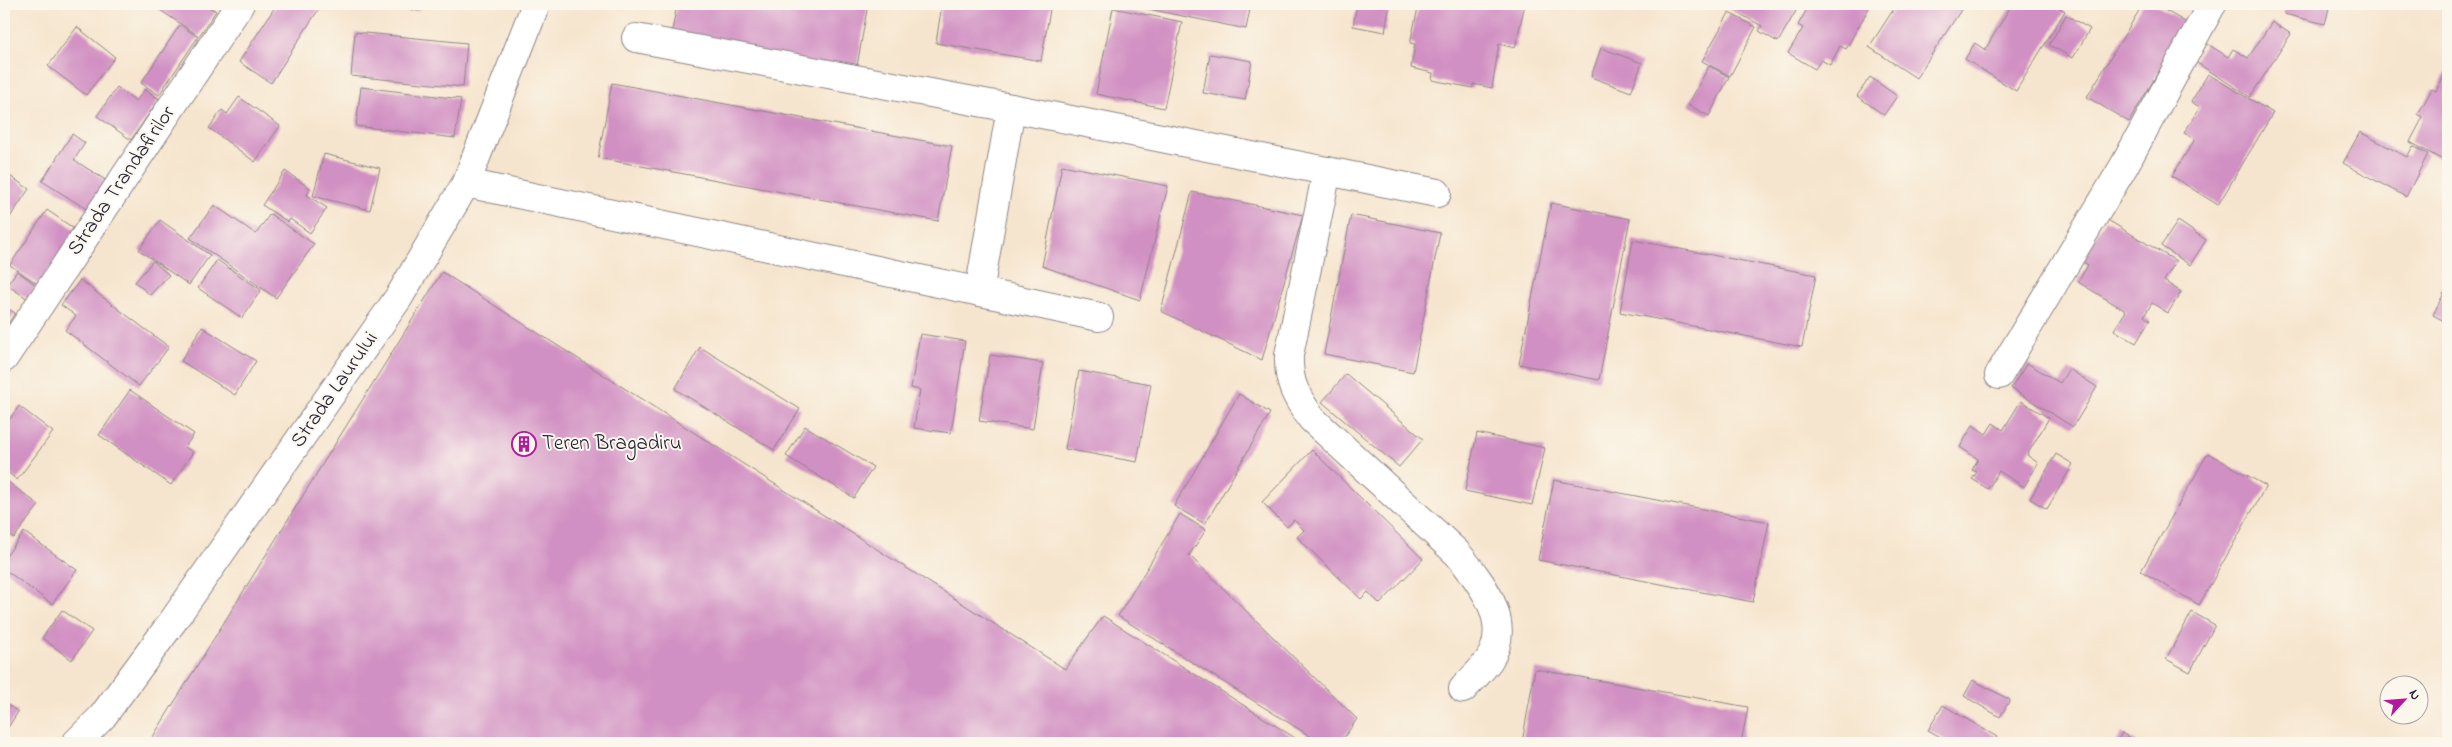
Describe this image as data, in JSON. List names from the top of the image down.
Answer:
{
  "streets": {
    "street": ["Strada Trandafirilor", "Strada Laurului"]
  },
  "places": {
    "building": ["Teren Bragadiru"]
  },
  "north": "top right"
}
